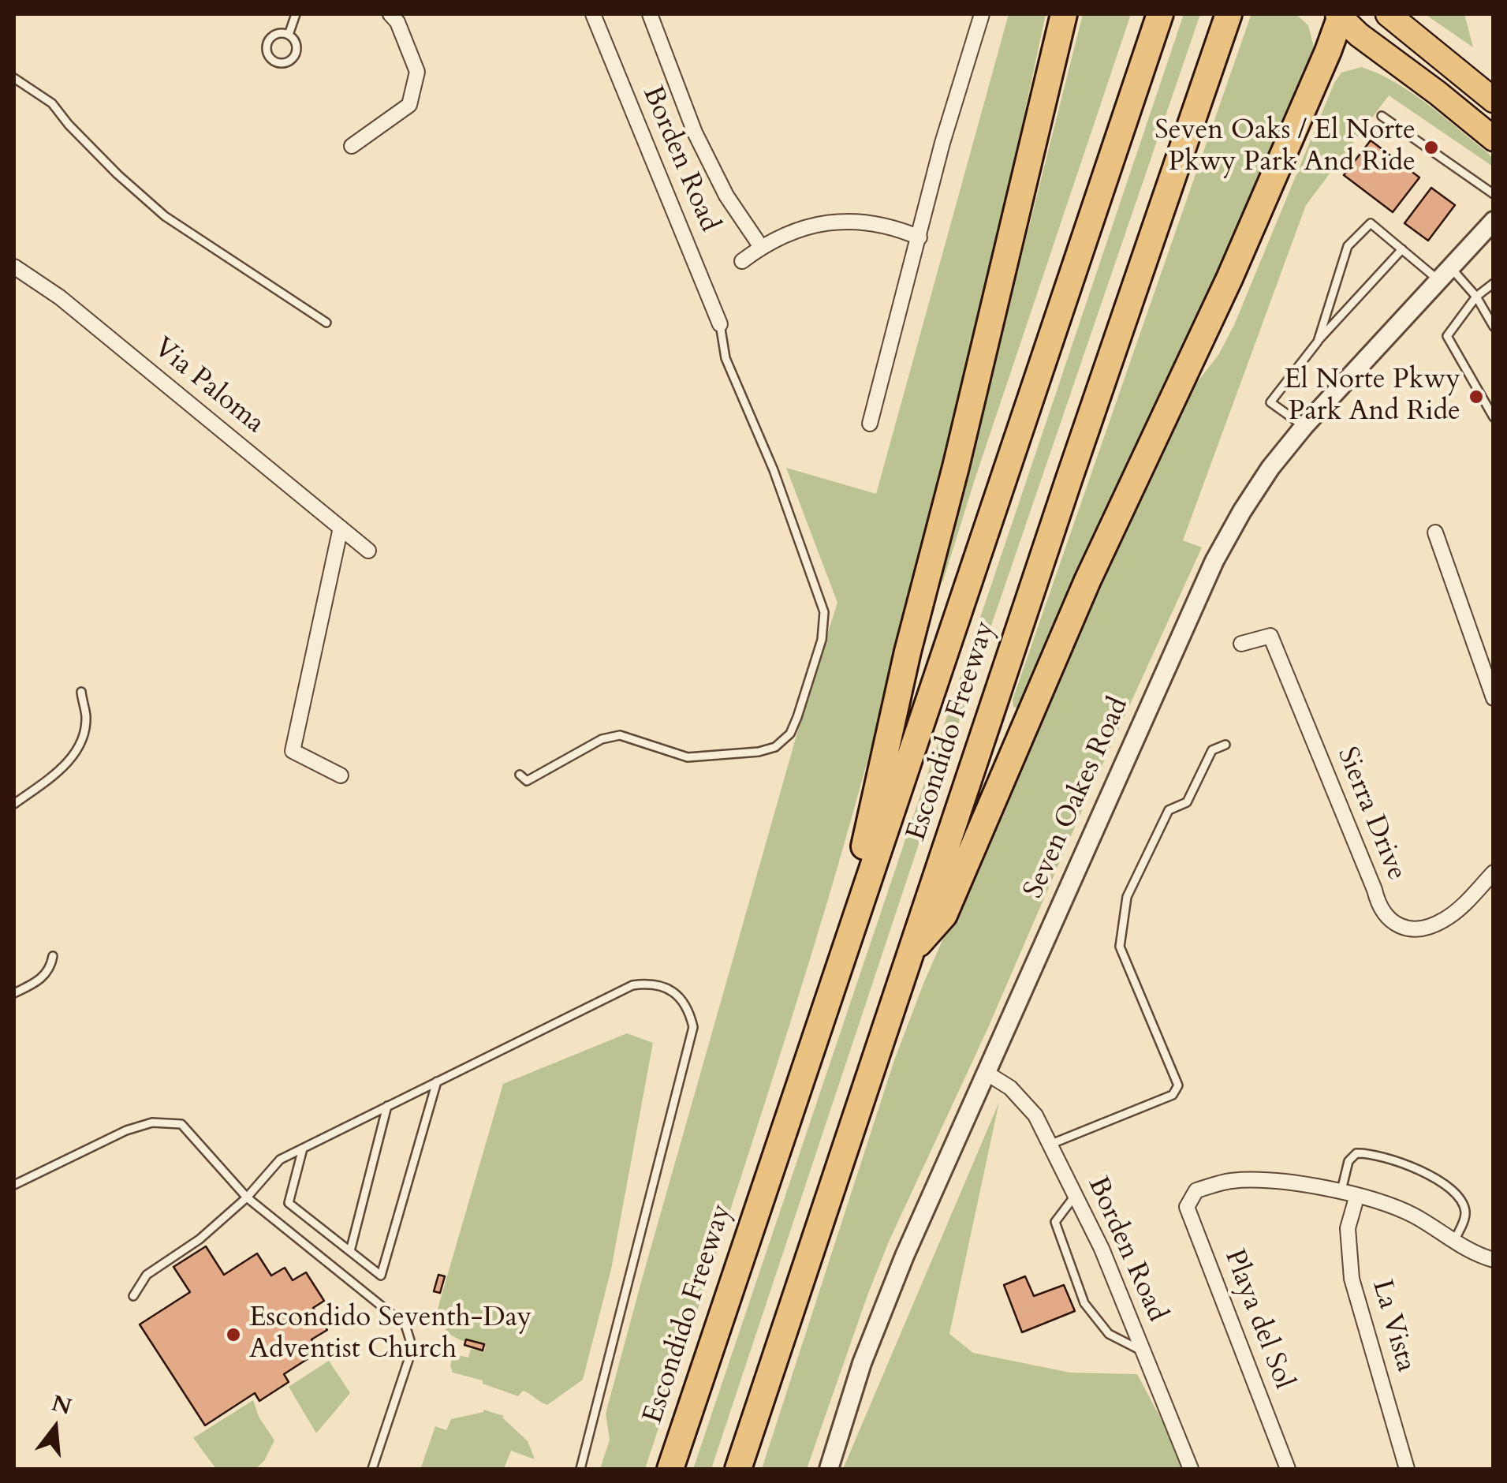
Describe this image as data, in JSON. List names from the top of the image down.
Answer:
{
  "streets": {
    "highway": ["Escondido Freeway"],
    "street": [
      "Borden Road",
      "Via Paloma",
      "Seven Oakes Road",
      "Sierra Drive",
      "Playa del Sol",
      "La Vista"
    ]
  },
  "crossings": [
    ["Borden Road", "Seven Oakes Road"]
  ],
  "places": ["Seven Oaks / El Norte Pkwy Park And Ride", "El Norte Pkwy Park And Ride", "Escondido Seventh-Day Adventist Church"],
  "north": "top"
}
